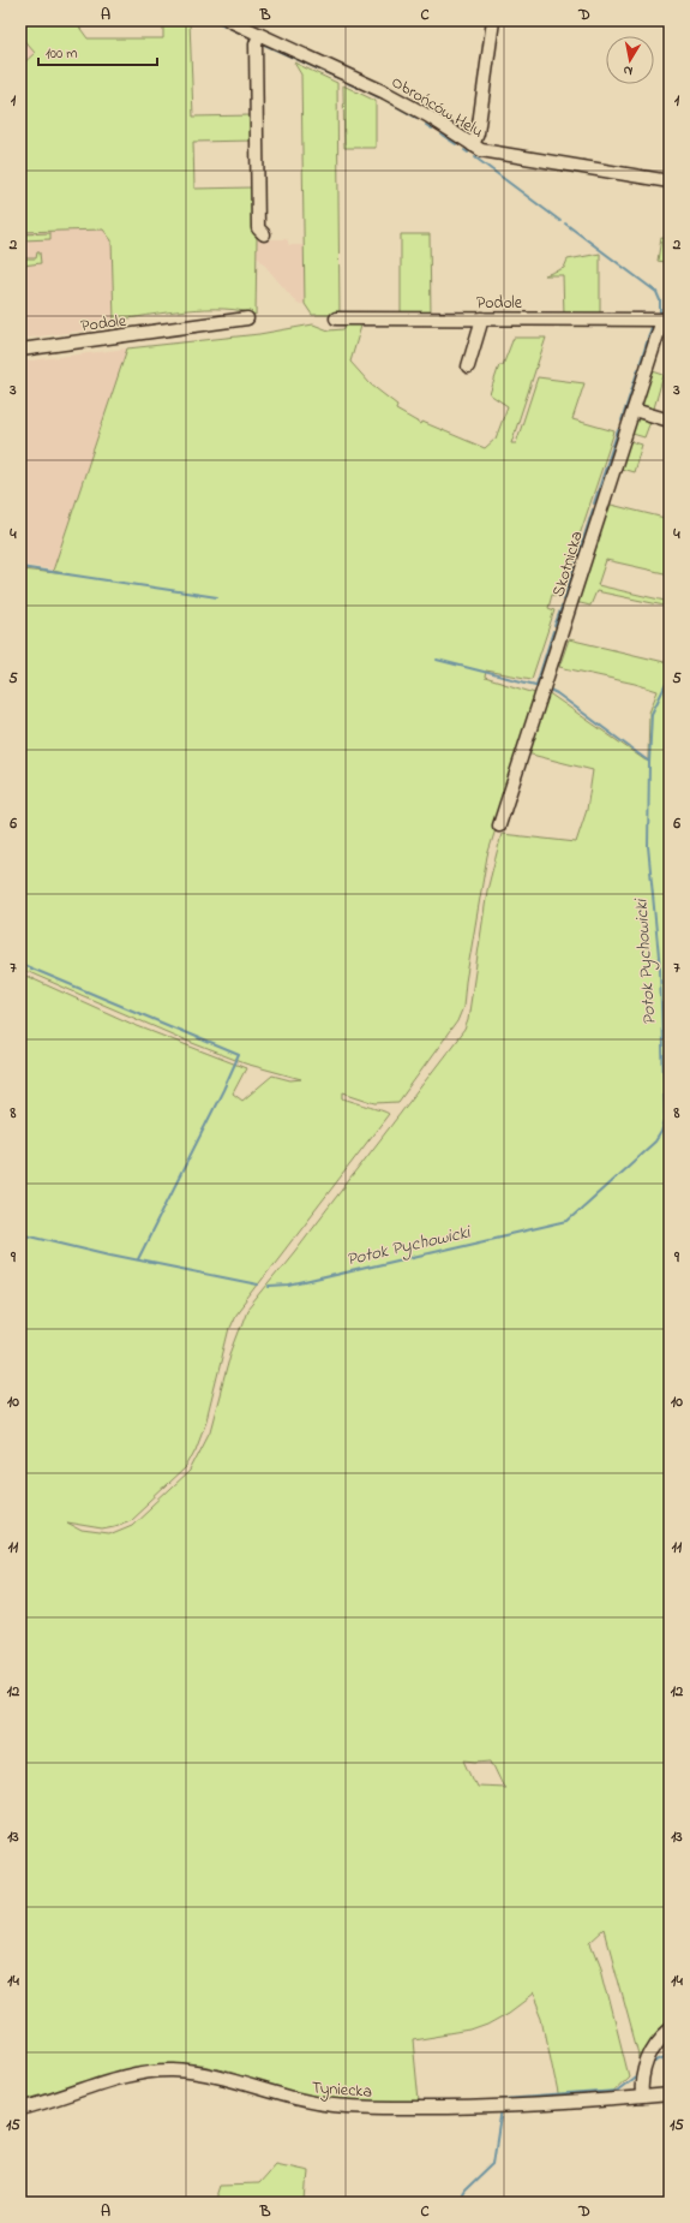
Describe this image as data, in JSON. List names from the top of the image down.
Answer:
{
  "streets": {
    "street": [
      "Obrońców Helu",
      "Podole",
      "Skotnicka",
      "Tyniecka"
    ]
  },
  "crossings": [
    ["Podole", "Skotnicka"]
  ],
  "water": ["Potok Pychowicki"],
  "scale_bar": "100 m",
  "north": "bottom",
  "grid": {
    "columns": [
      "A",
      "B",
      "C",
      "D"
    ],
    "rows": [
      "1",
      "2",
      "3",
      "4",
      "5",
      "6",
      "7",
      "8",
      "9",
      "10",
      "11",
      "12",
      "13",
      "14",
      "15"
    ]
  }
}
